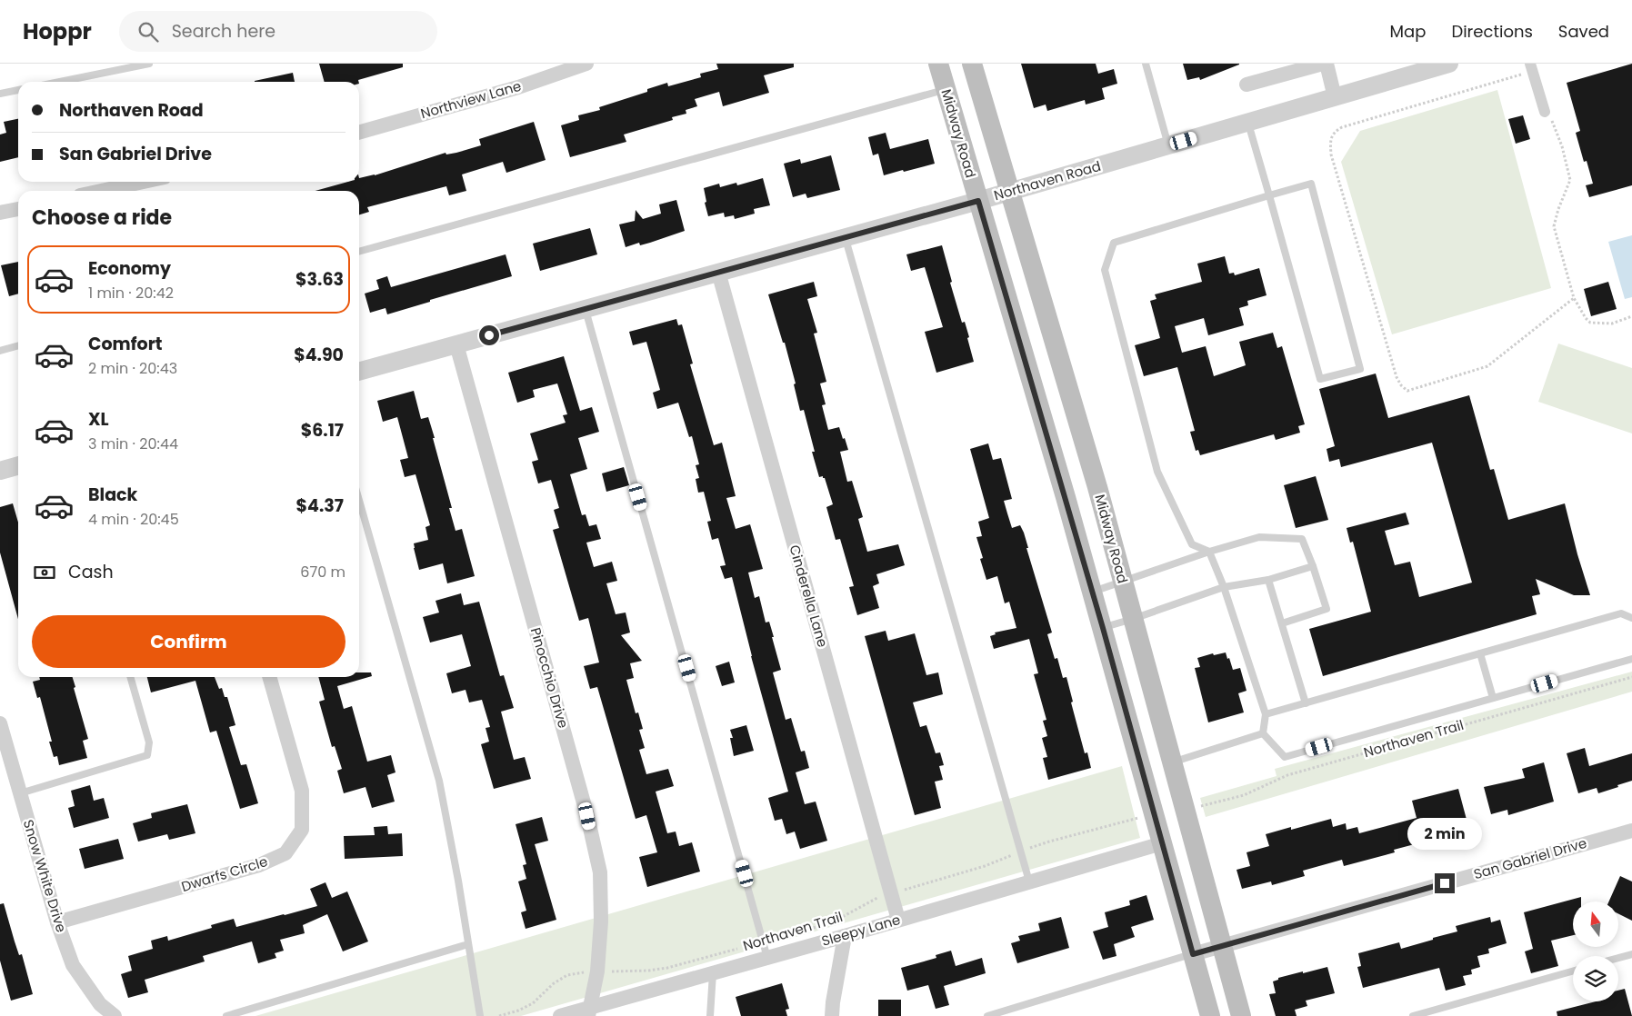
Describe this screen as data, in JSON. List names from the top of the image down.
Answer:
{
  "streets": {
    "main road": ["Midway Road"],
    "street": [
      "Northview Lane",
      "Northaven Road",
      "Cinderella Lane",
      "Pinocchio Drive",
      "San Gabriel Drive",
      "Dwarfs Circle",
      "Snow White Drive",
      "Sleepy Lane"
    ],
    "path": ["Northaven Trail"]
  },
  "crossings": [
    ["Midway Road", "Northaven Road"],
    ["Midway Road", "San Gabriel Drive"],
    ["Midway Road", "Sleepy Lane"],
    ["Northaven Road", "Cinderella Lane"],
    ["Northaven Road", "Pinocchio Drive"],
    ["Cinderella Lane", "Northaven Trail"],
    ["Cinderella Lane", "Sleepy Lane"],
    ["Pinocchio Drive", "Northaven Trail"],
    ["Pinocchio Drive", "Sleepy Lane"],
    ["Dwarfs Circle", "Snow White Drive"]
  ],
  "north": "top",
  "page": {
    "header": "Hoppr",
    "search": "Search here",
    "nav": ["Map", "Directions", "Saved"],
    "banner": ["Northaven Road", "San Gabriel Drive"],
    "heading": "Choose a ride",
    "list": [
      {
        "name": "Economy",
        "note": "1 min · 20:42",
        "value": "$3.63"
      },
      {
        "name": "Comfort",
        "note": "2 min · 20:43",
        "value": "$4.90"
      },
      {
        "name": "XL",
        "note": "3 min · 20:44",
        "value": "$6.17"
      },
      {
        "name": "Black",
        "note": "4 min · 20:45",
        "value": "$4.37"
      }
    ],
    "pay": ["Cash", "670 m"],
    "buttons": "Confirm",
    "bubble": "2 min"
  }
}
